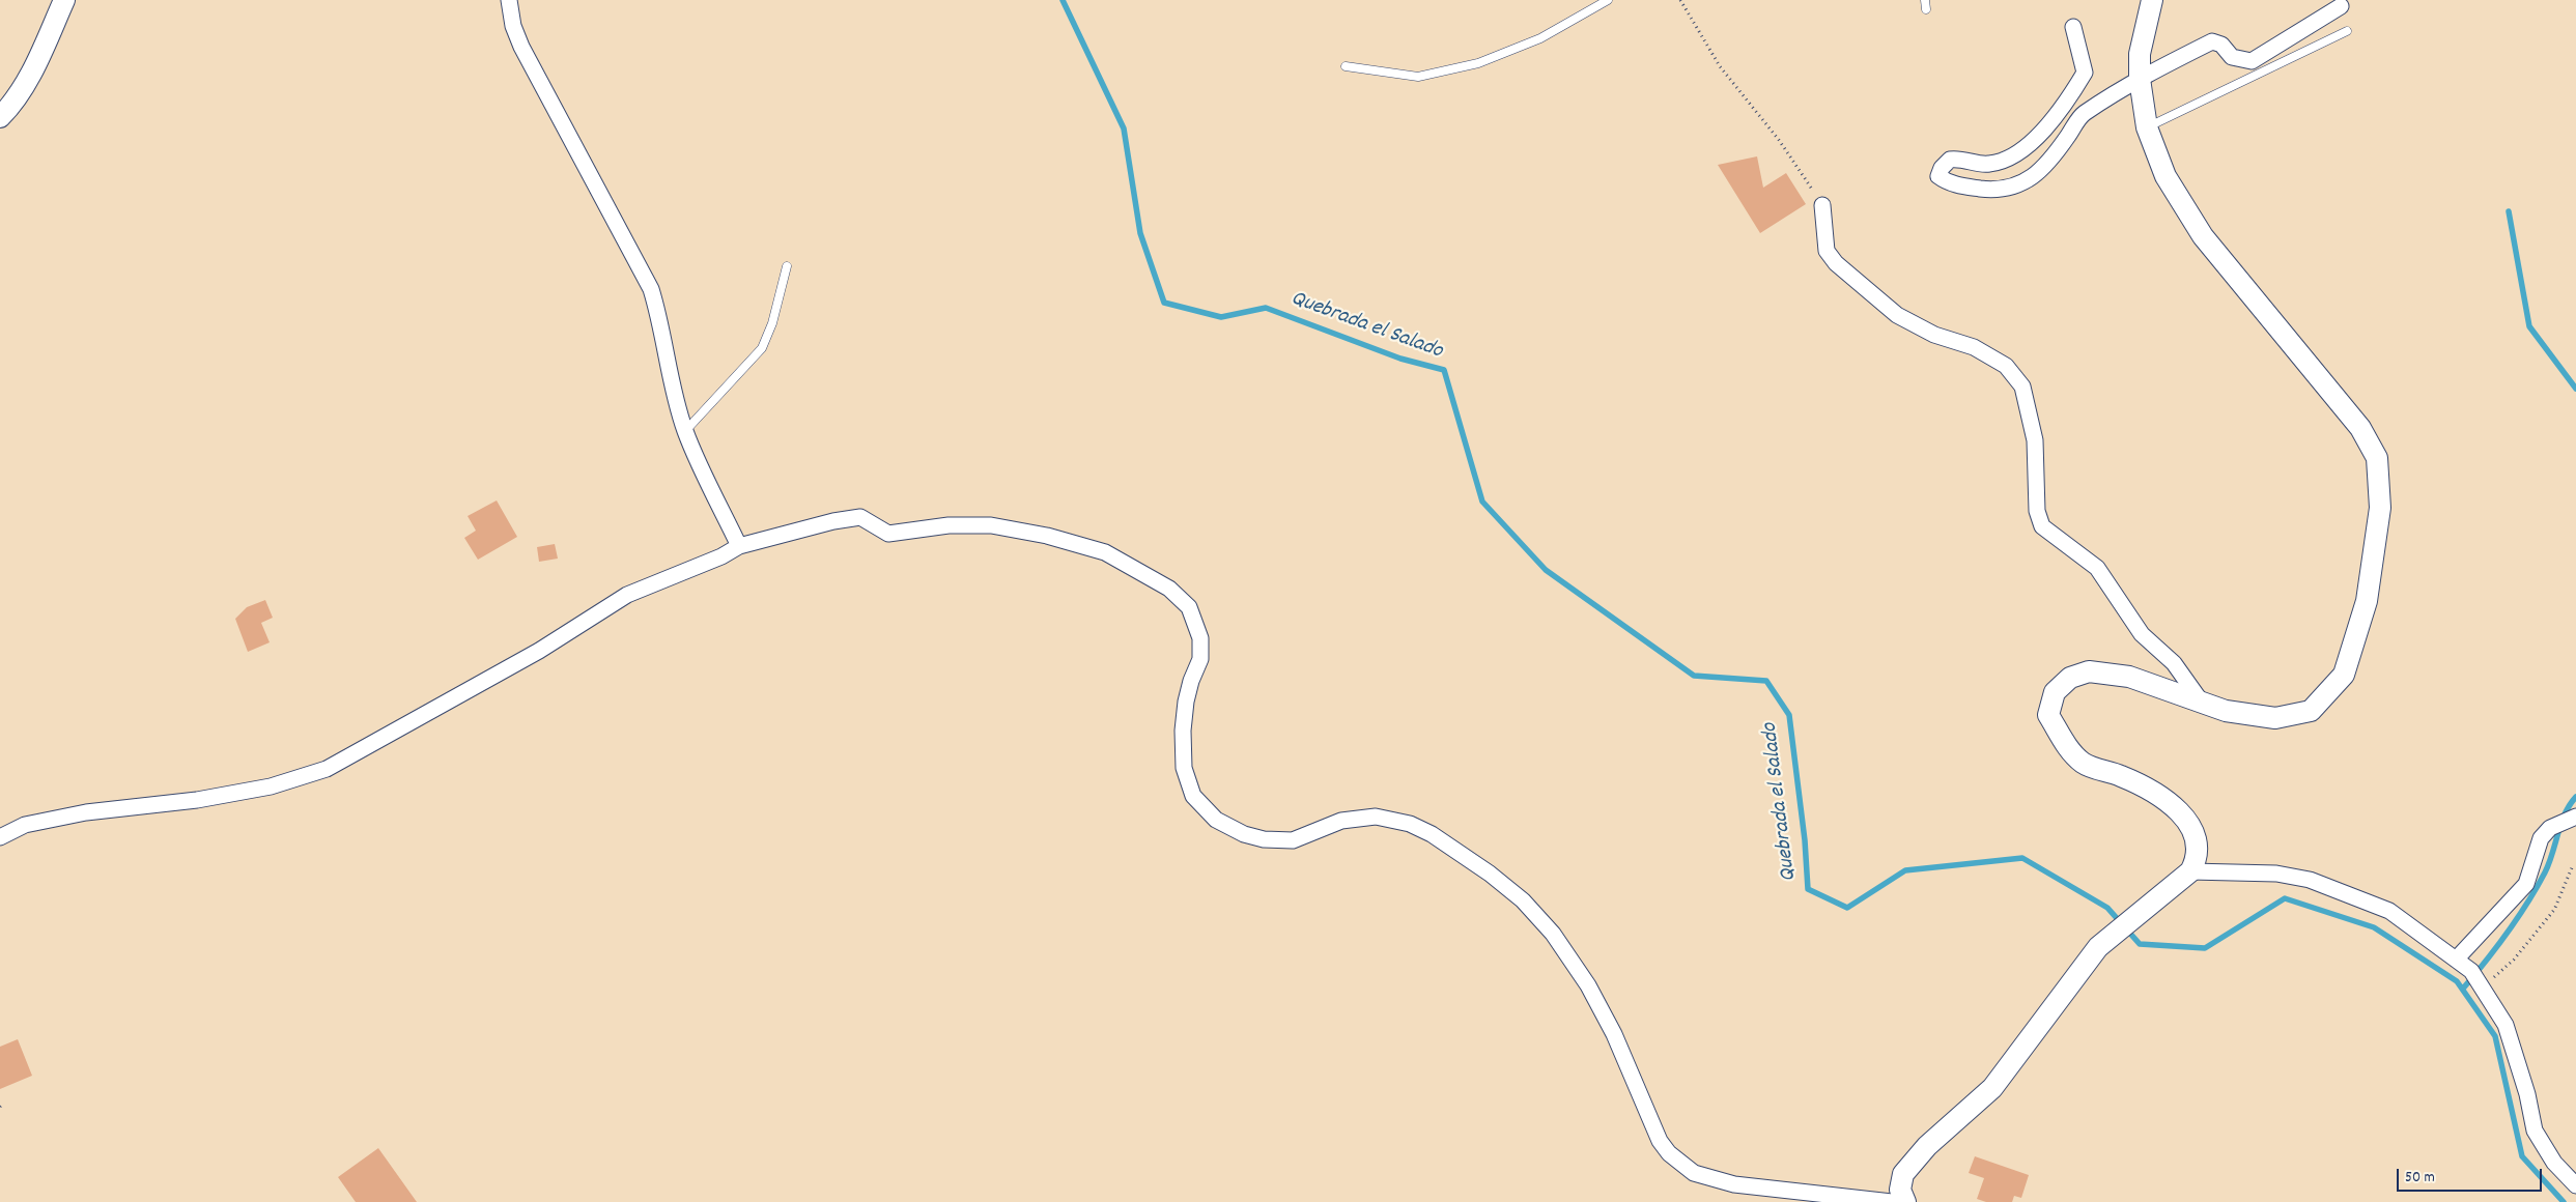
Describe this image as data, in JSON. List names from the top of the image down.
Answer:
{
  "water": ["Quebrada el Salado"],
  "scale_bar": "50 m"
}
